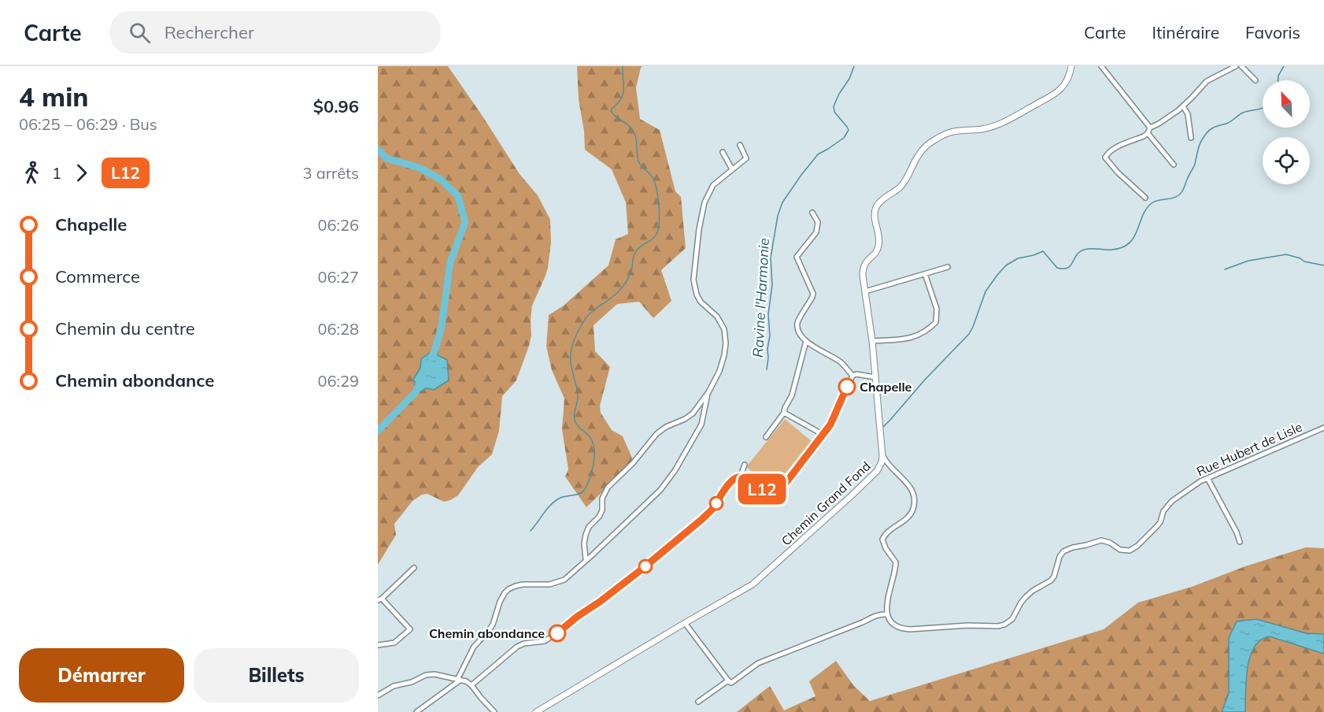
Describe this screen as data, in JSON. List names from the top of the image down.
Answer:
{
  "streets": {
    "street": ["Rue Hubert de Lisle", "Chemin Grand Fond"]
  },
  "water": ["Ravine l'Harmonie"],
  "places": ["Chapelle", "Chemin abondance"],
  "lines": ["bus line L12"],
  "north": "top left",
  "page": {
    "header": "Carte",
    "search": "Rechercher",
    "nav": ["Carte", "Itinéraire", "Favoris"],
    "heading": ["4 min", "06:25 – 06:29 · Bus", "$0.96"],
    "on_map": "L12",
    "legs": ["1", "L12", "3 arrêts"],
    "list": [
      {
        "name": "Chapelle",
        "value": "06:26"
      },
      {
        "name": "Commerce",
        "value": "06:27"
      },
      {
        "name": "Chemin du centre",
        "value": "06:28"
      },
      {
        "name": "Chemin abondance",
        "value": "06:29"
      }
    ],
    "buttons": ["Démarrer", "Billets"]
  }
}
